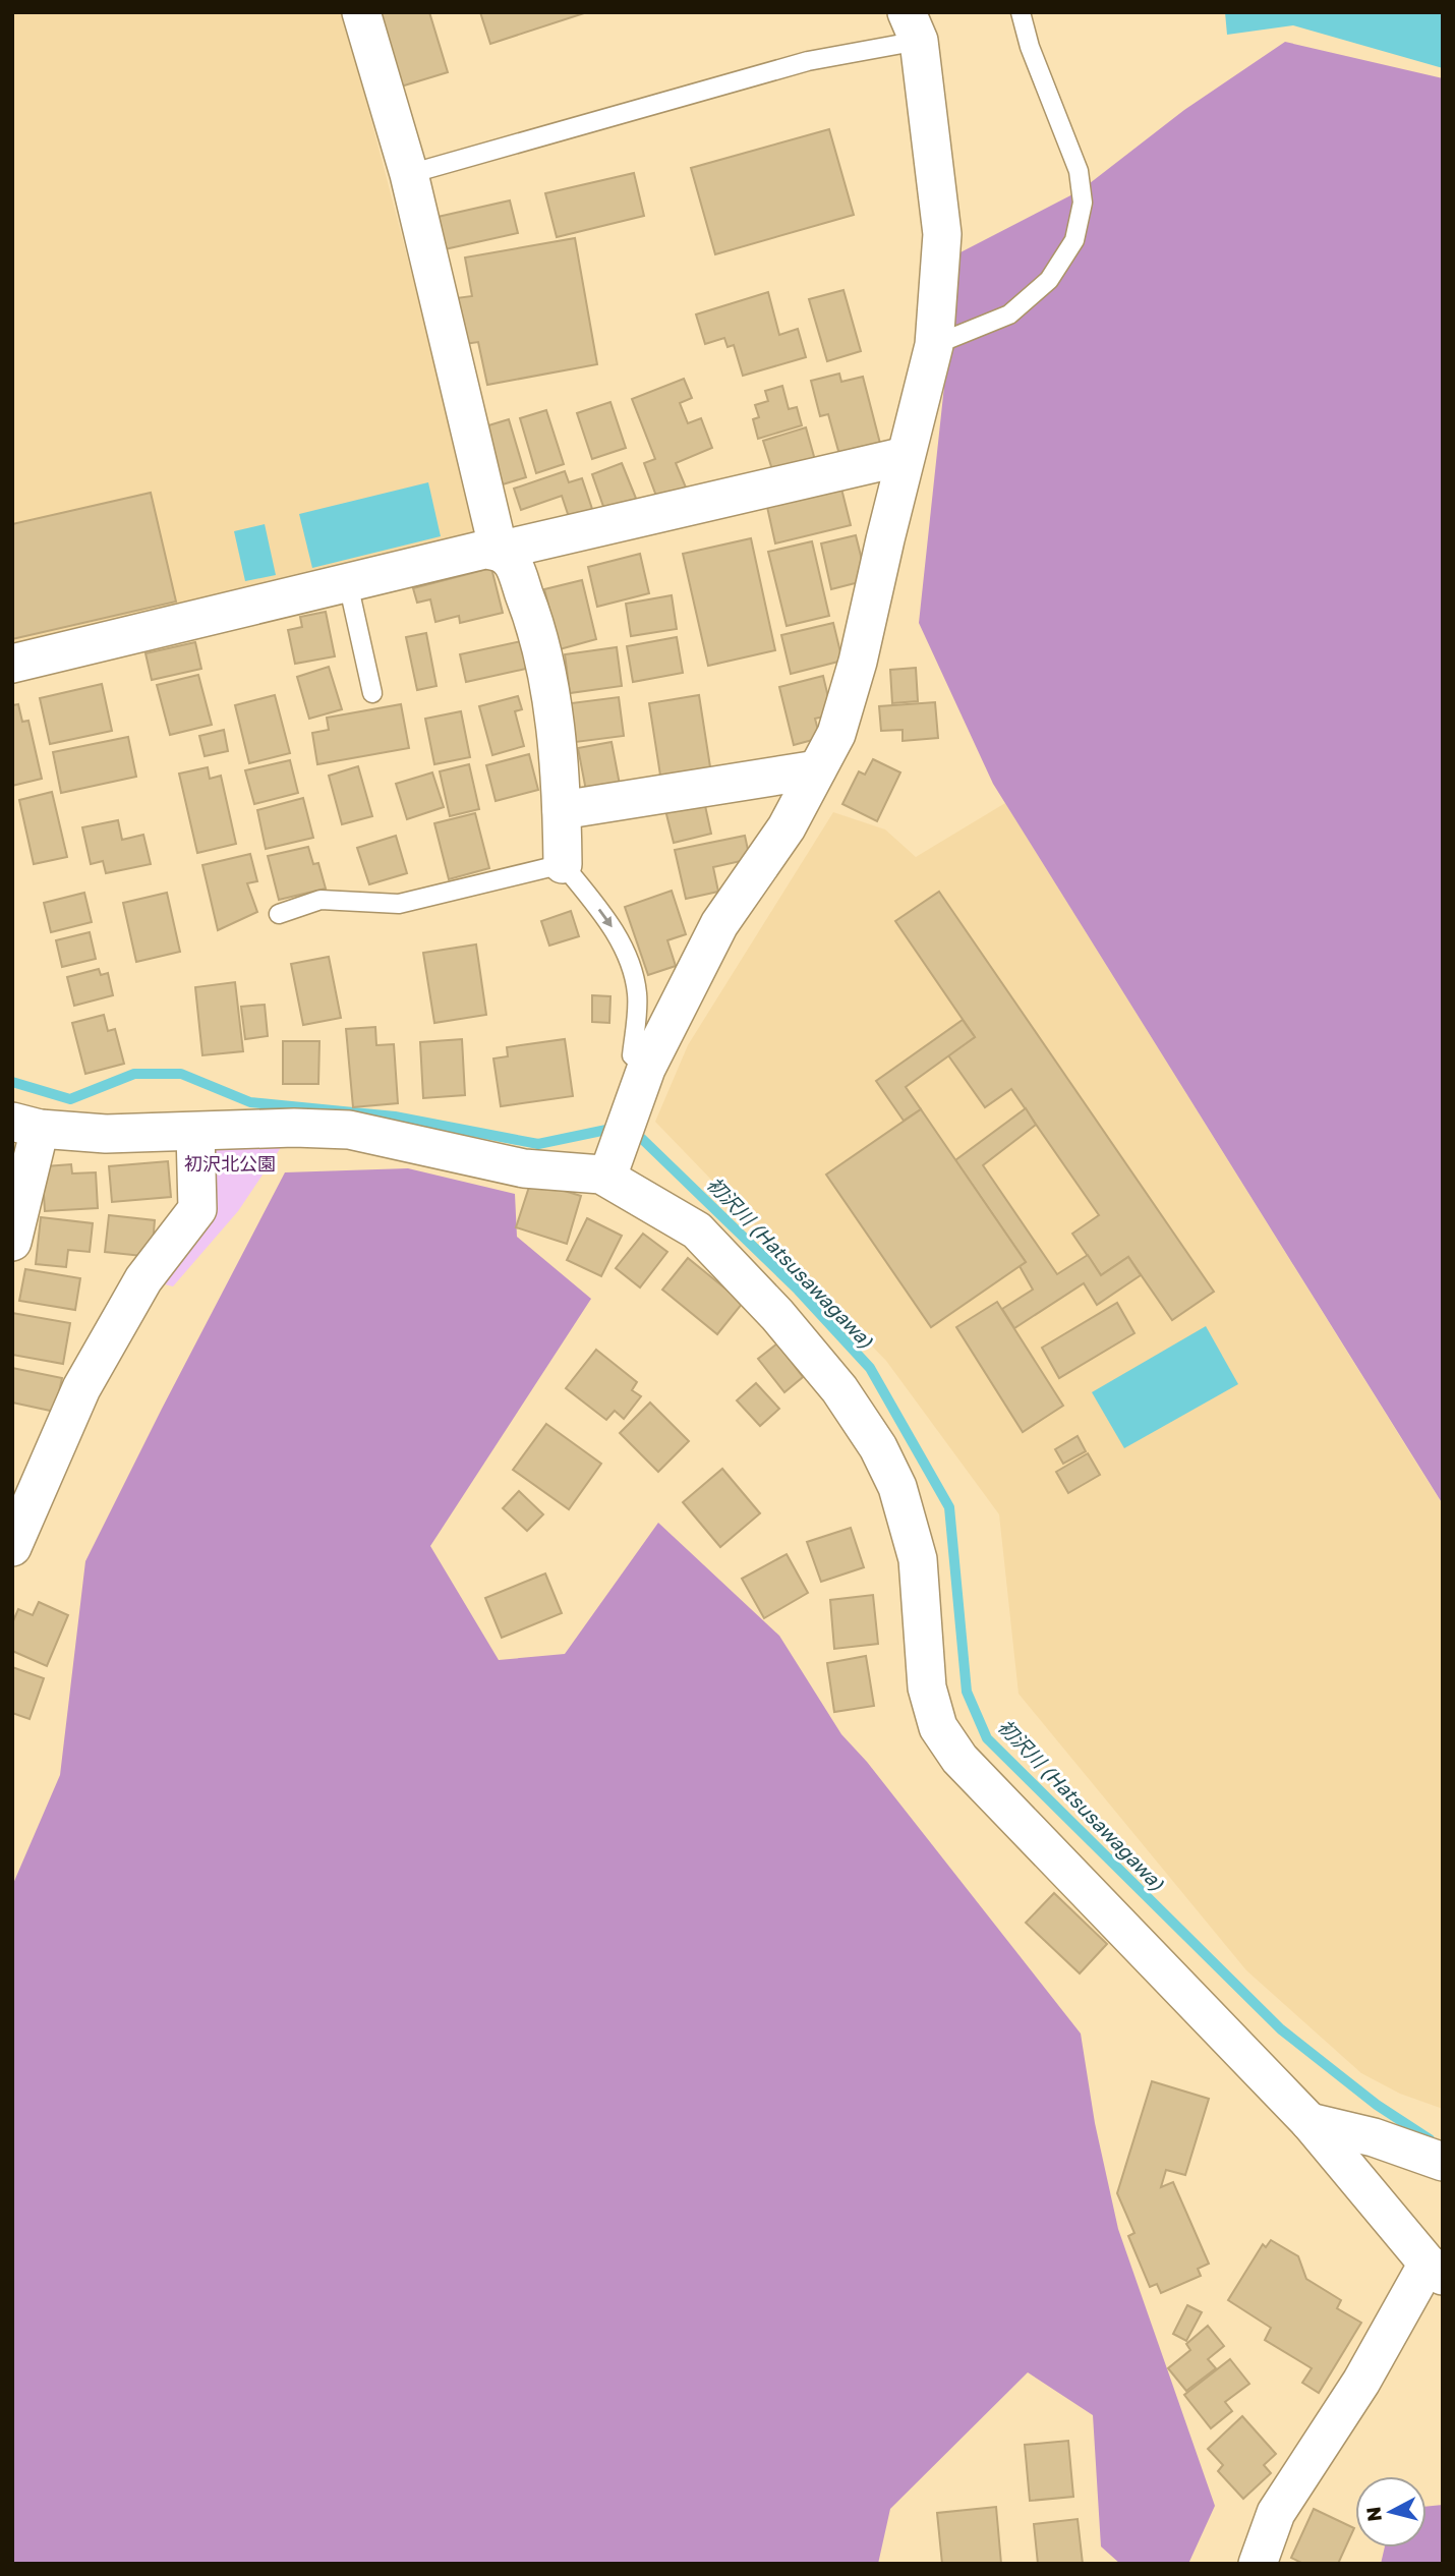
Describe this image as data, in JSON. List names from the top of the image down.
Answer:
{
  "water": ["初沢川 (Hatsusawagawa)"],
  "parks": ["初沢北公園"],
  "north": "left"
}
